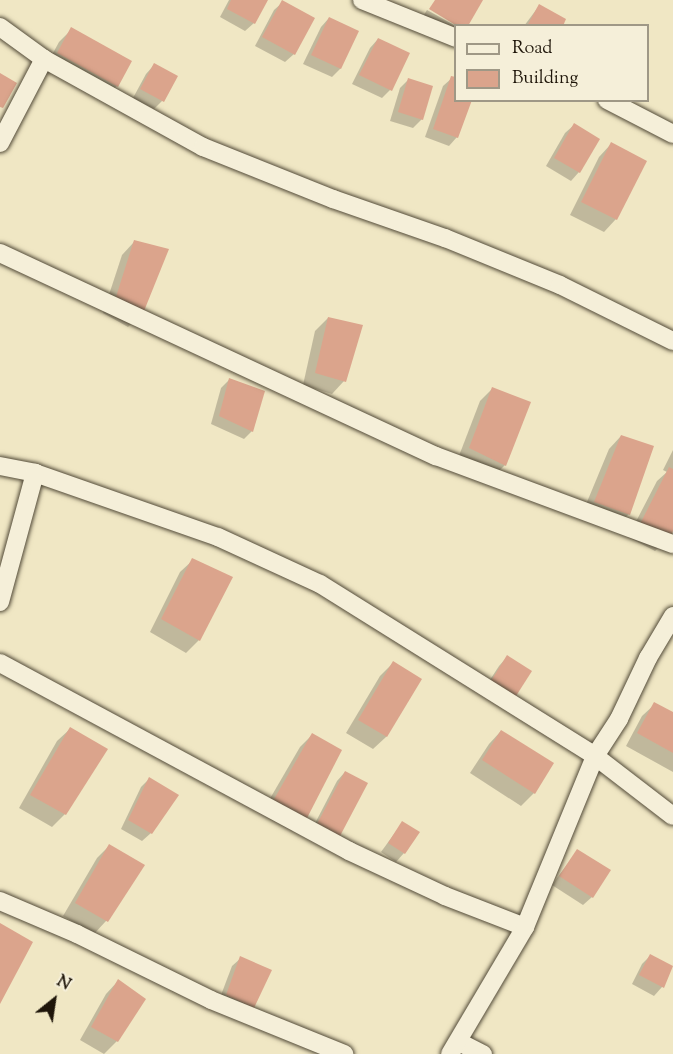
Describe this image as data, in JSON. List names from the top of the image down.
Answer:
{
  "legend": ["Road", "Building"],
  "north": "top right"
}
